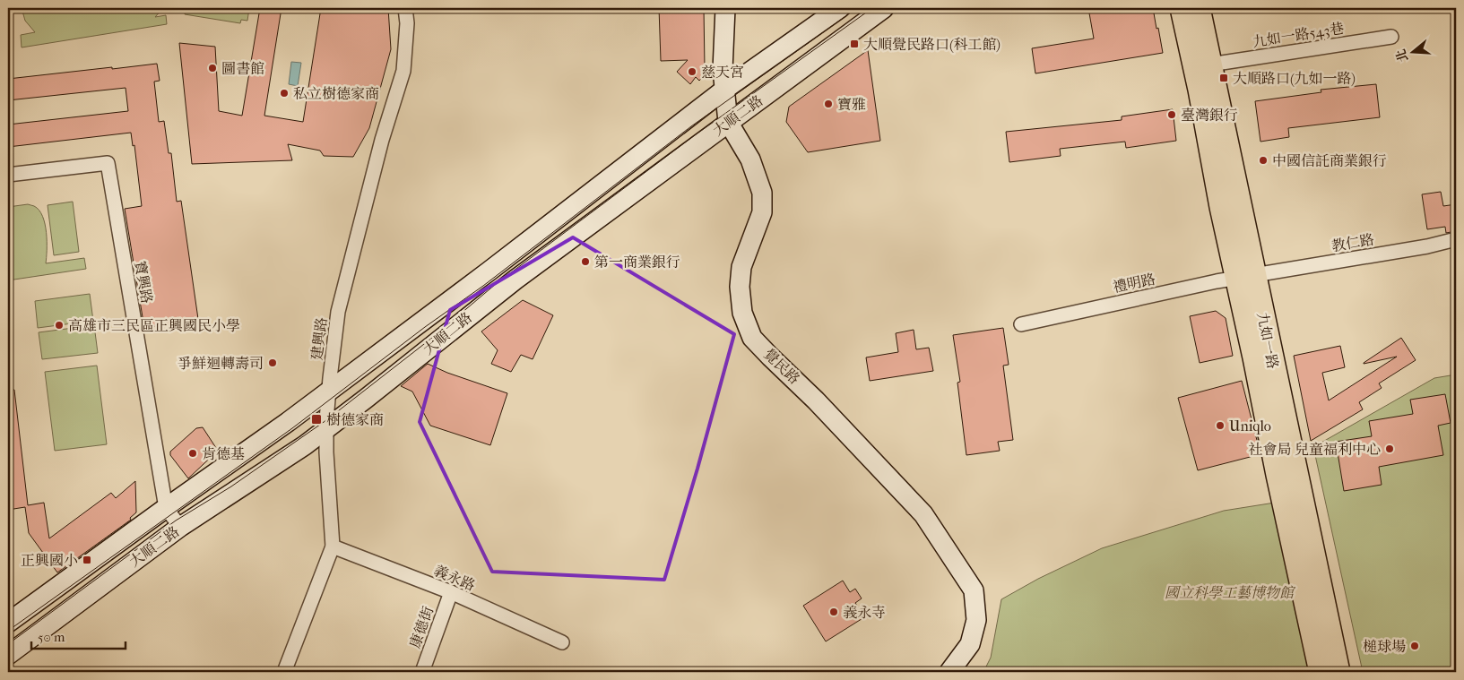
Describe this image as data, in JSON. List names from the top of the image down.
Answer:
{
  "streets": {
    "main road": ["九如一路"],
    "street": [
      "九如一路543巷",
      "大順二路",
      "教仁路",
      "寶興路",
      "禮明路",
      "建興路",
      "覺民路",
      "義永路",
      "康德街"
    ]
  },
  "crossings": [
    ["九如一路543巷", "九如一路"],
    ["大順二路", "寶興路"],
    ["大順二路", "建興路"],
    ["大順二路", "覺民路"],
    ["教仁路", "禮明路"],
    ["教仁路", "九如一路"],
    ["禮明路", "九如一路"],
    ["建興路", "義永路"],
    ["義永路", "康德街"]
  ],
  "parks": ["國立科學工藝博物館"],
  "places": {
    "transit": [
      "大順覺民路口(科工館)",
      "大順路口(九如一路)",
      "樹德家商",
      "正興國小"
    ],
    "other": [
      "圖書館",
      "慈天宮",
      "私立樹德家商",
      "寶雅",
      "臺灣銀行",
      "中國信託商業銀行",
      "第一商業銀行",
      "高雄市三民區正興國民小學",
      "爭鮮迴轉壽司",
      "Uniqlo",
      "社會局 兒童福利中心",
      "肯德基",
      "義永寺",
      "槌球場"
    ]
  },
  "scale_bar": "50 m",
  "north": "left"
}
